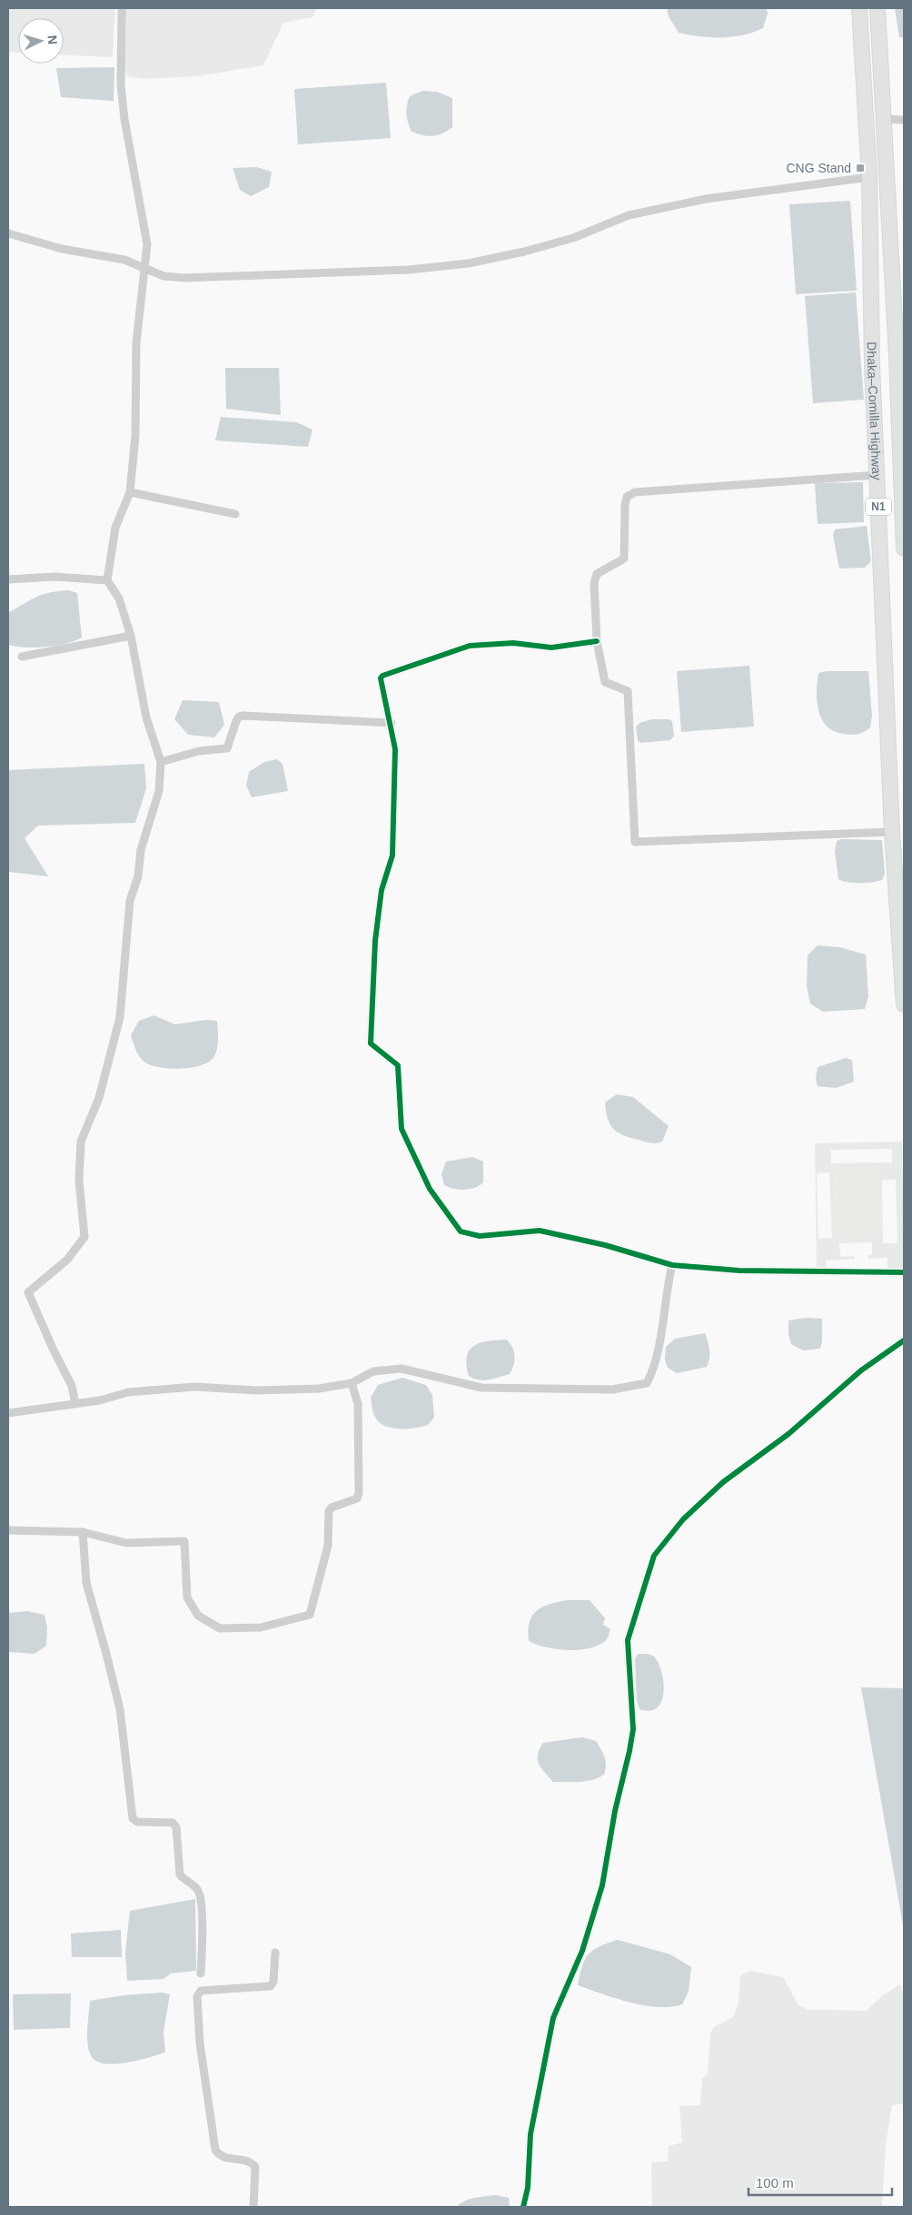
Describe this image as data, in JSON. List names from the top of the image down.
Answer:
{
  "streets": {
    "highway": ["Dhaka–Comilla Highway", "N1"]
  },
  "places": {
    "transit": ["CNG Stand"]
  },
  "scale_bar": "100 m",
  "north": "right"
}
